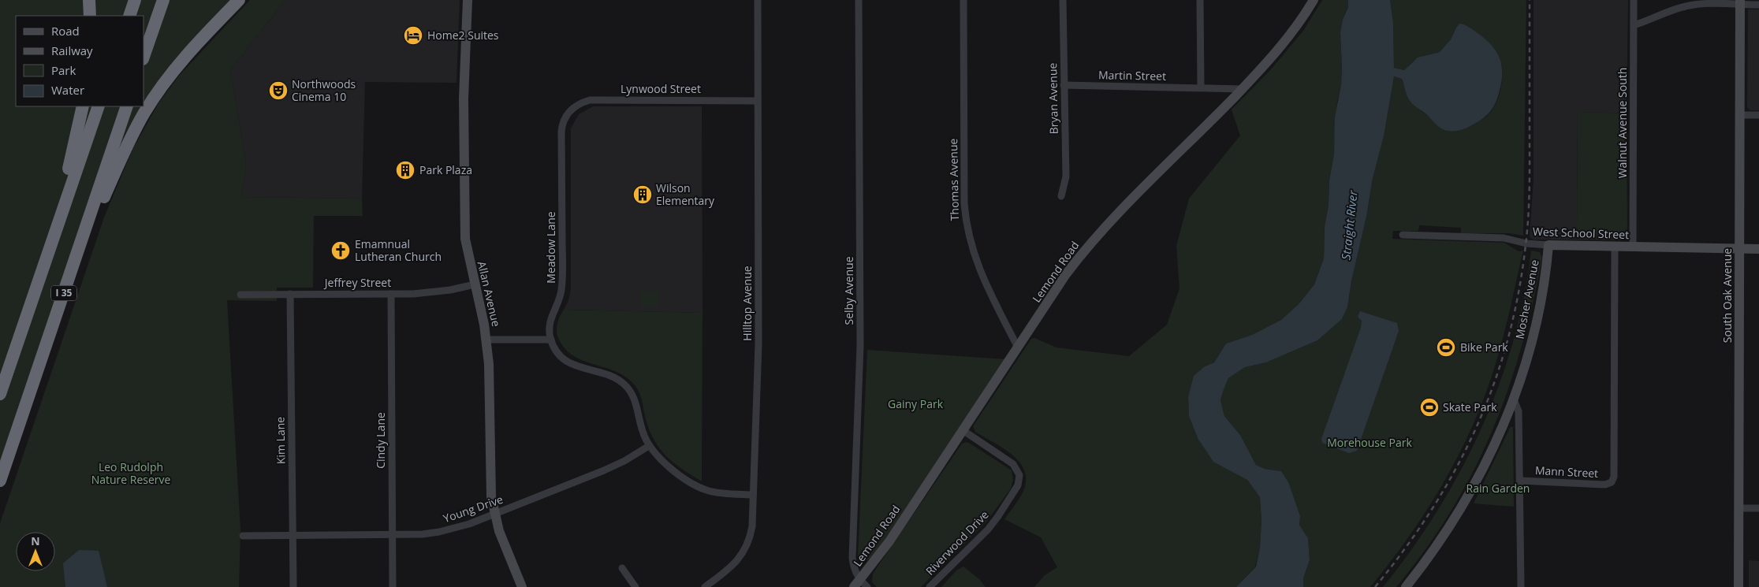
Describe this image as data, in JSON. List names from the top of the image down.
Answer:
{
  "streets": {
    "highway": ["I 35"],
    "street": [
      "Martin Street",
      "Lynwood Street",
      "Bryan Avenue",
      "Walnut Avenue South",
      "Thomas Avenue",
      "West School Street",
      "Meadow Lane",
      "Lemond Road",
      "Jeffrey Street",
      "Selby Avenue",
      "Allan Avenue",
      "South Oak Avenue",
      "Mosher Avenue",
      "Hilltop Avenue",
      "Kim Lane",
      "Cindy Lane",
      "Mann Street",
      "Young Drive",
      "Riverwood Drive"
    ]
  },
  "crossings": [
    ["Martin Street", "Bryan Avenue"],
    ["Martin Street", "Lemond Road"],
    ["Lynwood Street", "Meadow Lane"],
    ["Lynwood Street", "Hilltop Avenue"],
    ["Walnut Avenue South", "West School Street"],
    ["Thomas Avenue", "Lemond Road"],
    ["West School Street", "South Oak Avenue"],
    ["West School Street", "Mosher Avenue"],
    ["West School Street", "Mann Street"],
    ["Lemond Road", "Selby Avenue"],
    ["Lemond Road", "Riverwood Drive"],
    ["Jeffrey Street", "Allan Avenue"],
    ["Jeffrey Street", "Kim Lane"],
    ["Jeffrey Street", "Cindy Lane"],
    ["Allan Avenue", "Young Drive"],
    ["Kim Lane", "Young Drive"],
    ["Cindy Lane", "Young Drive"]
  ],
  "water": ["Straight River"],
  "parks": [
    "Gainy Park",
    "Morehouse Park",
    "Leo Rudolph Nature Reserve",
    "Rain Garden"
  ],
  "places": {
    "hotel": ["Home2 Suites"],
    "theatre": ["Northwoods Cinema 10"],
    "building": ["Park Plaza", "Wilson Elementary"],
    "church": ["Emamnual Lutheran Church"],
    "sports": ["Bike Park", "Skate Park"]
  },
  "legend": [
    "Road",
    "Railway",
    "Park",
    "Water"
  ],
  "north": "top"
}
